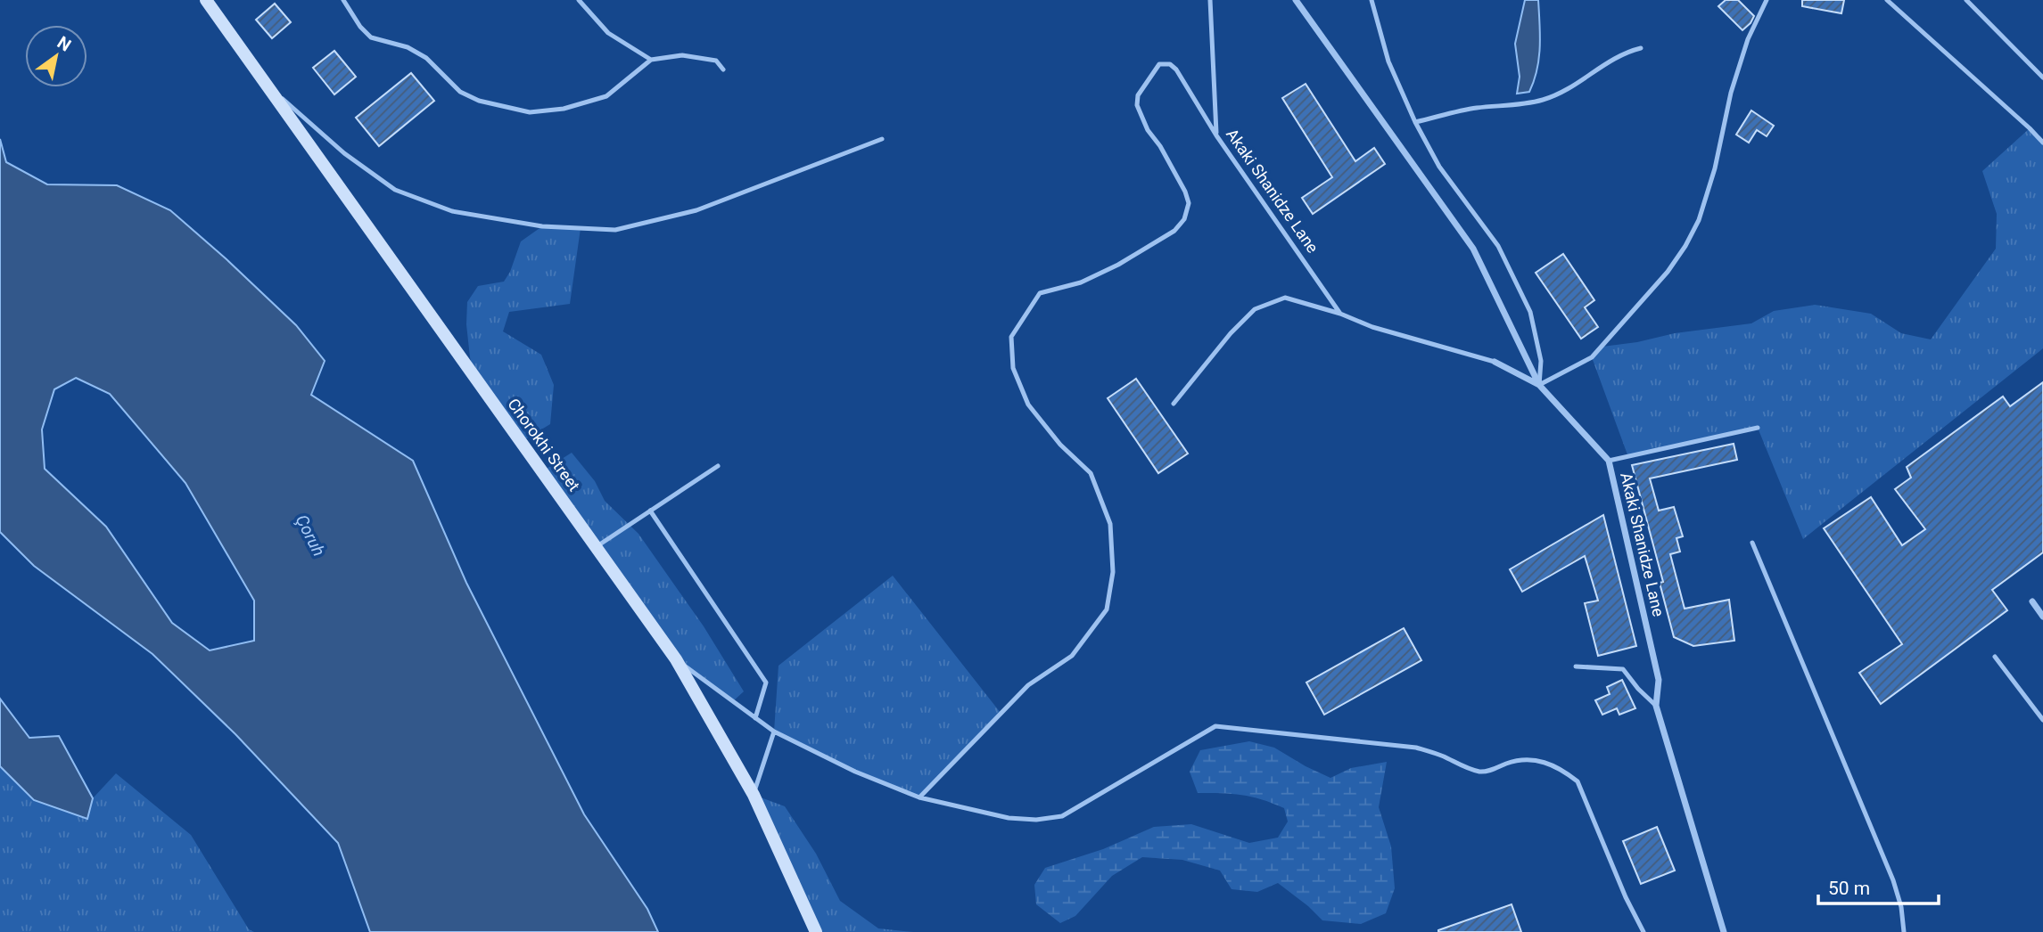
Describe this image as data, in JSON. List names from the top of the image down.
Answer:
{
  "streets": {
    "street": ["Akaki Shanidze Lane", "Chorokhi Street"]
  },
  "water": ["Çoruh"],
  "scale_bar": "50 m",
  "north": "top right"
}
